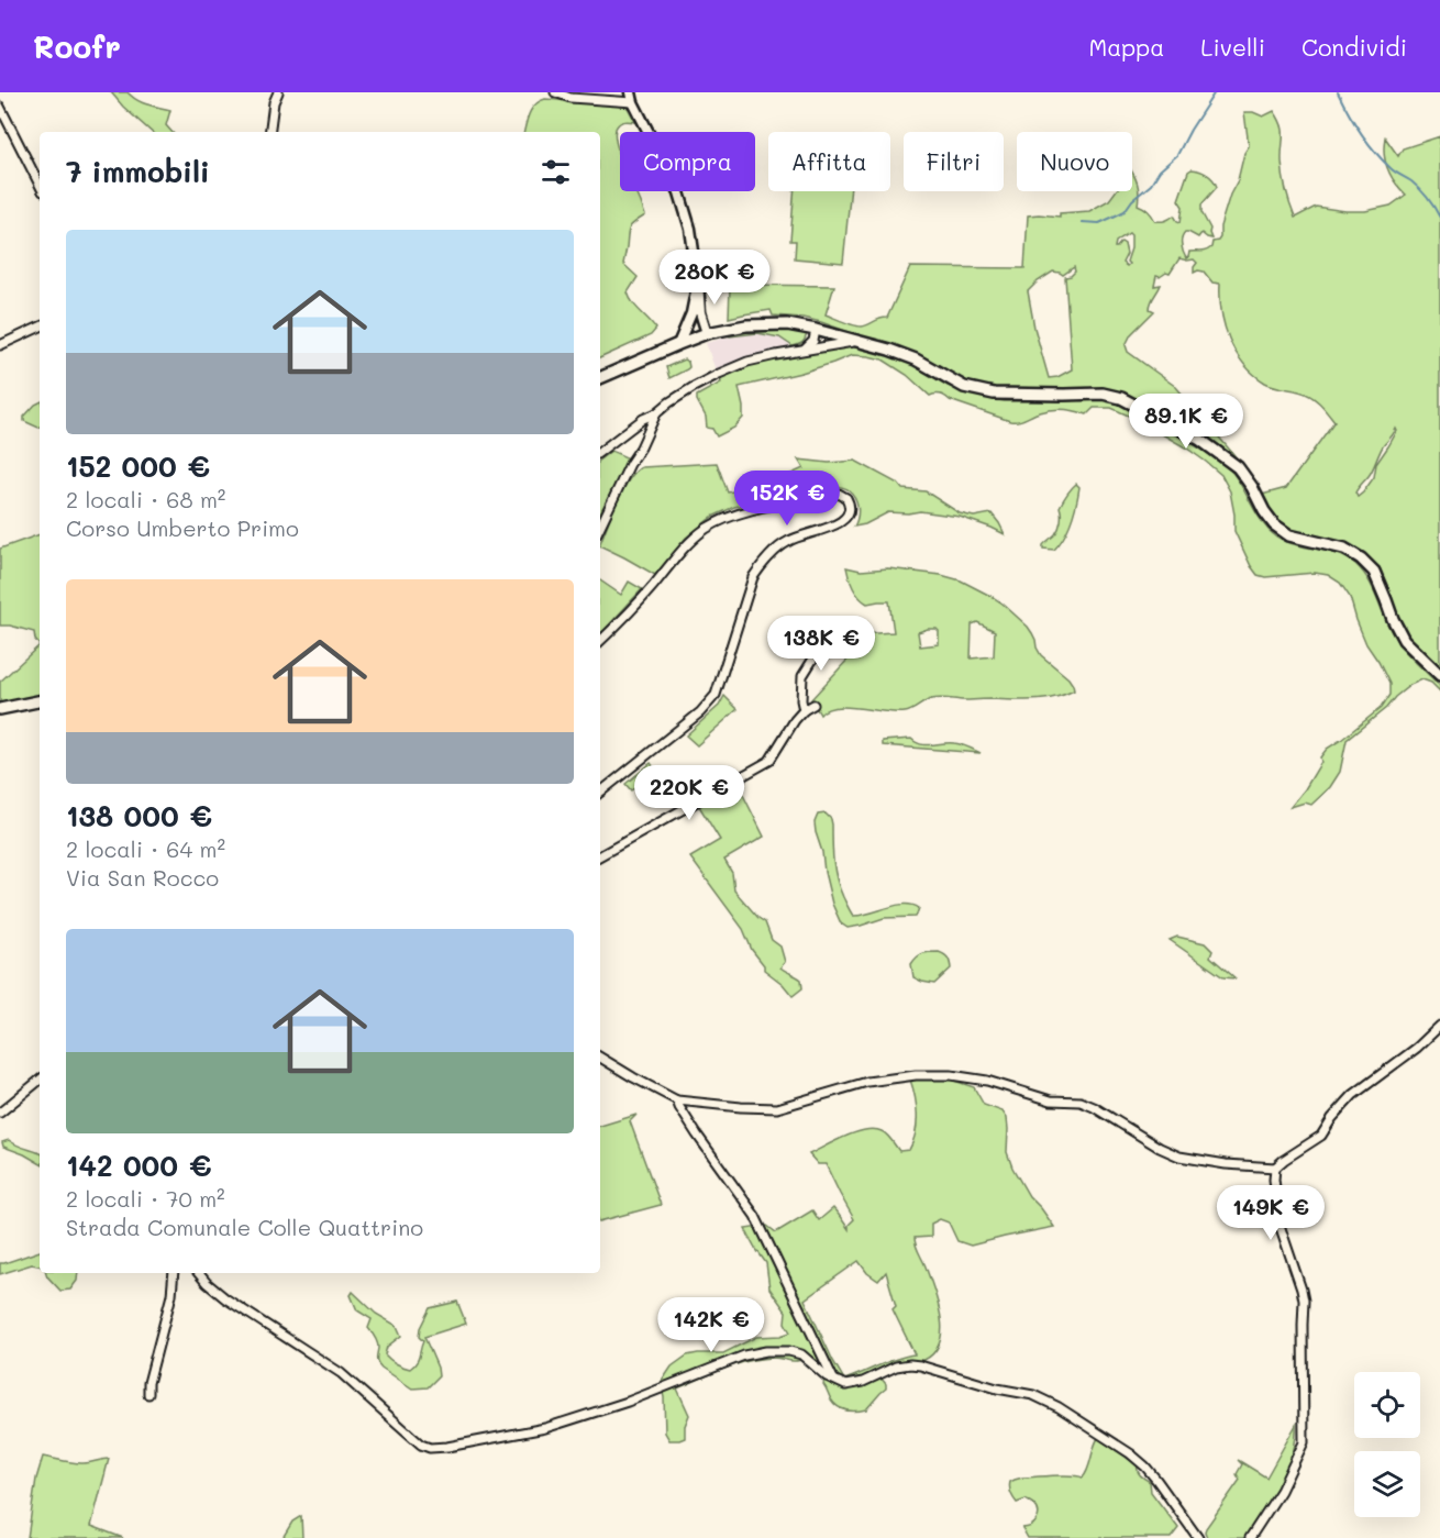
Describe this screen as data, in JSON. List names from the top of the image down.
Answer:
{
  "page": {
    "header": "Roofr",
    "nav": ["Mappa", "Livelli", "Condividi"],
    "chip": [
      "Compra",
      "Affitta",
      "Filtri",
      "Nuovo"
    ],
    "heading": "7 immobili",
    "list": [
      {
        "name": "152 000 €",
        "note": "2 locali · 68 m² · Corso Umberto Primo"
      },
      {
        "name": "138 000 €",
        "note": "2 locali · 64 m² · Via San Rocco"
      },
      {
        "name": "142 000 €",
        "note": "2 locali · 70 m² · Strada Comunale Colle Quattrino"
      }
    ],
    "price": [
      "280K €",
      "89.1K €",
      "152K €",
      "138K €",
      "220K €",
      "149K €",
      "142K €"
    ]
  }
}
